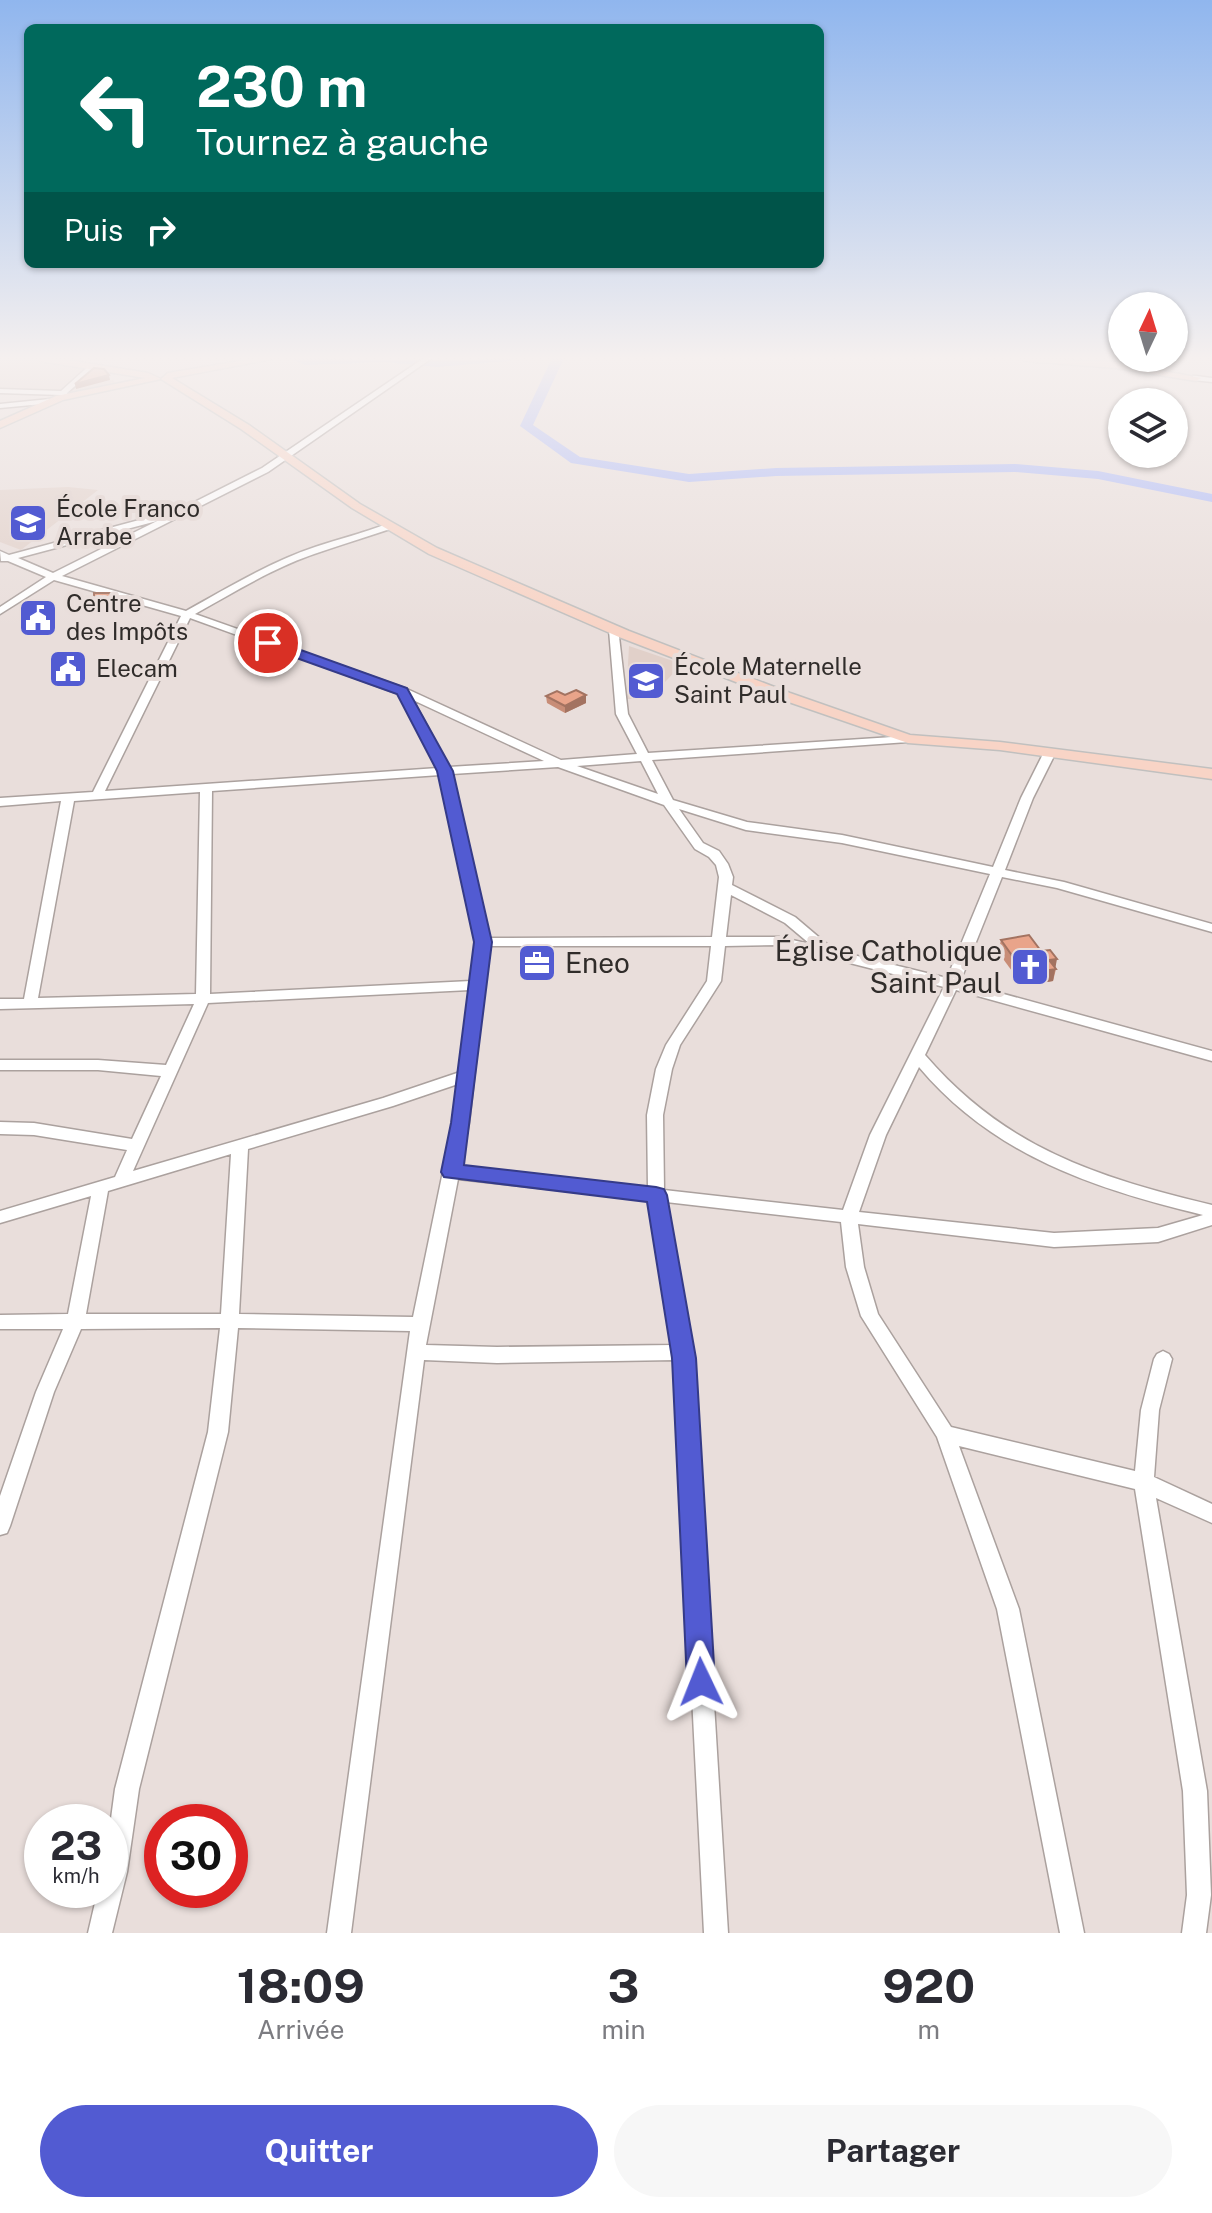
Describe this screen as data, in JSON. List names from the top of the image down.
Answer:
{
  "places": {
    "school or university": ["École Franco Arrabe", "École Maternelle Saint Paul"],
    "public building": ["Centre des Impôts", "Elecam"],
    "office": ["Eneo"],
    "church": ["Église Catholique Saint Paul"]
  },
  "north": "top",
  "page": {
    "turn": ["230 m", "Tournez à gauche"],
    "then": "Puis",
    "speed": "23 km/h",
    "limit": "30",
    "eta": [
      "18:09",
      "Arrivée",
      "3",
      "min",
      "920",
      "m"
    ],
    "buttons": ["Quitter", "Partager"]
  }
}
